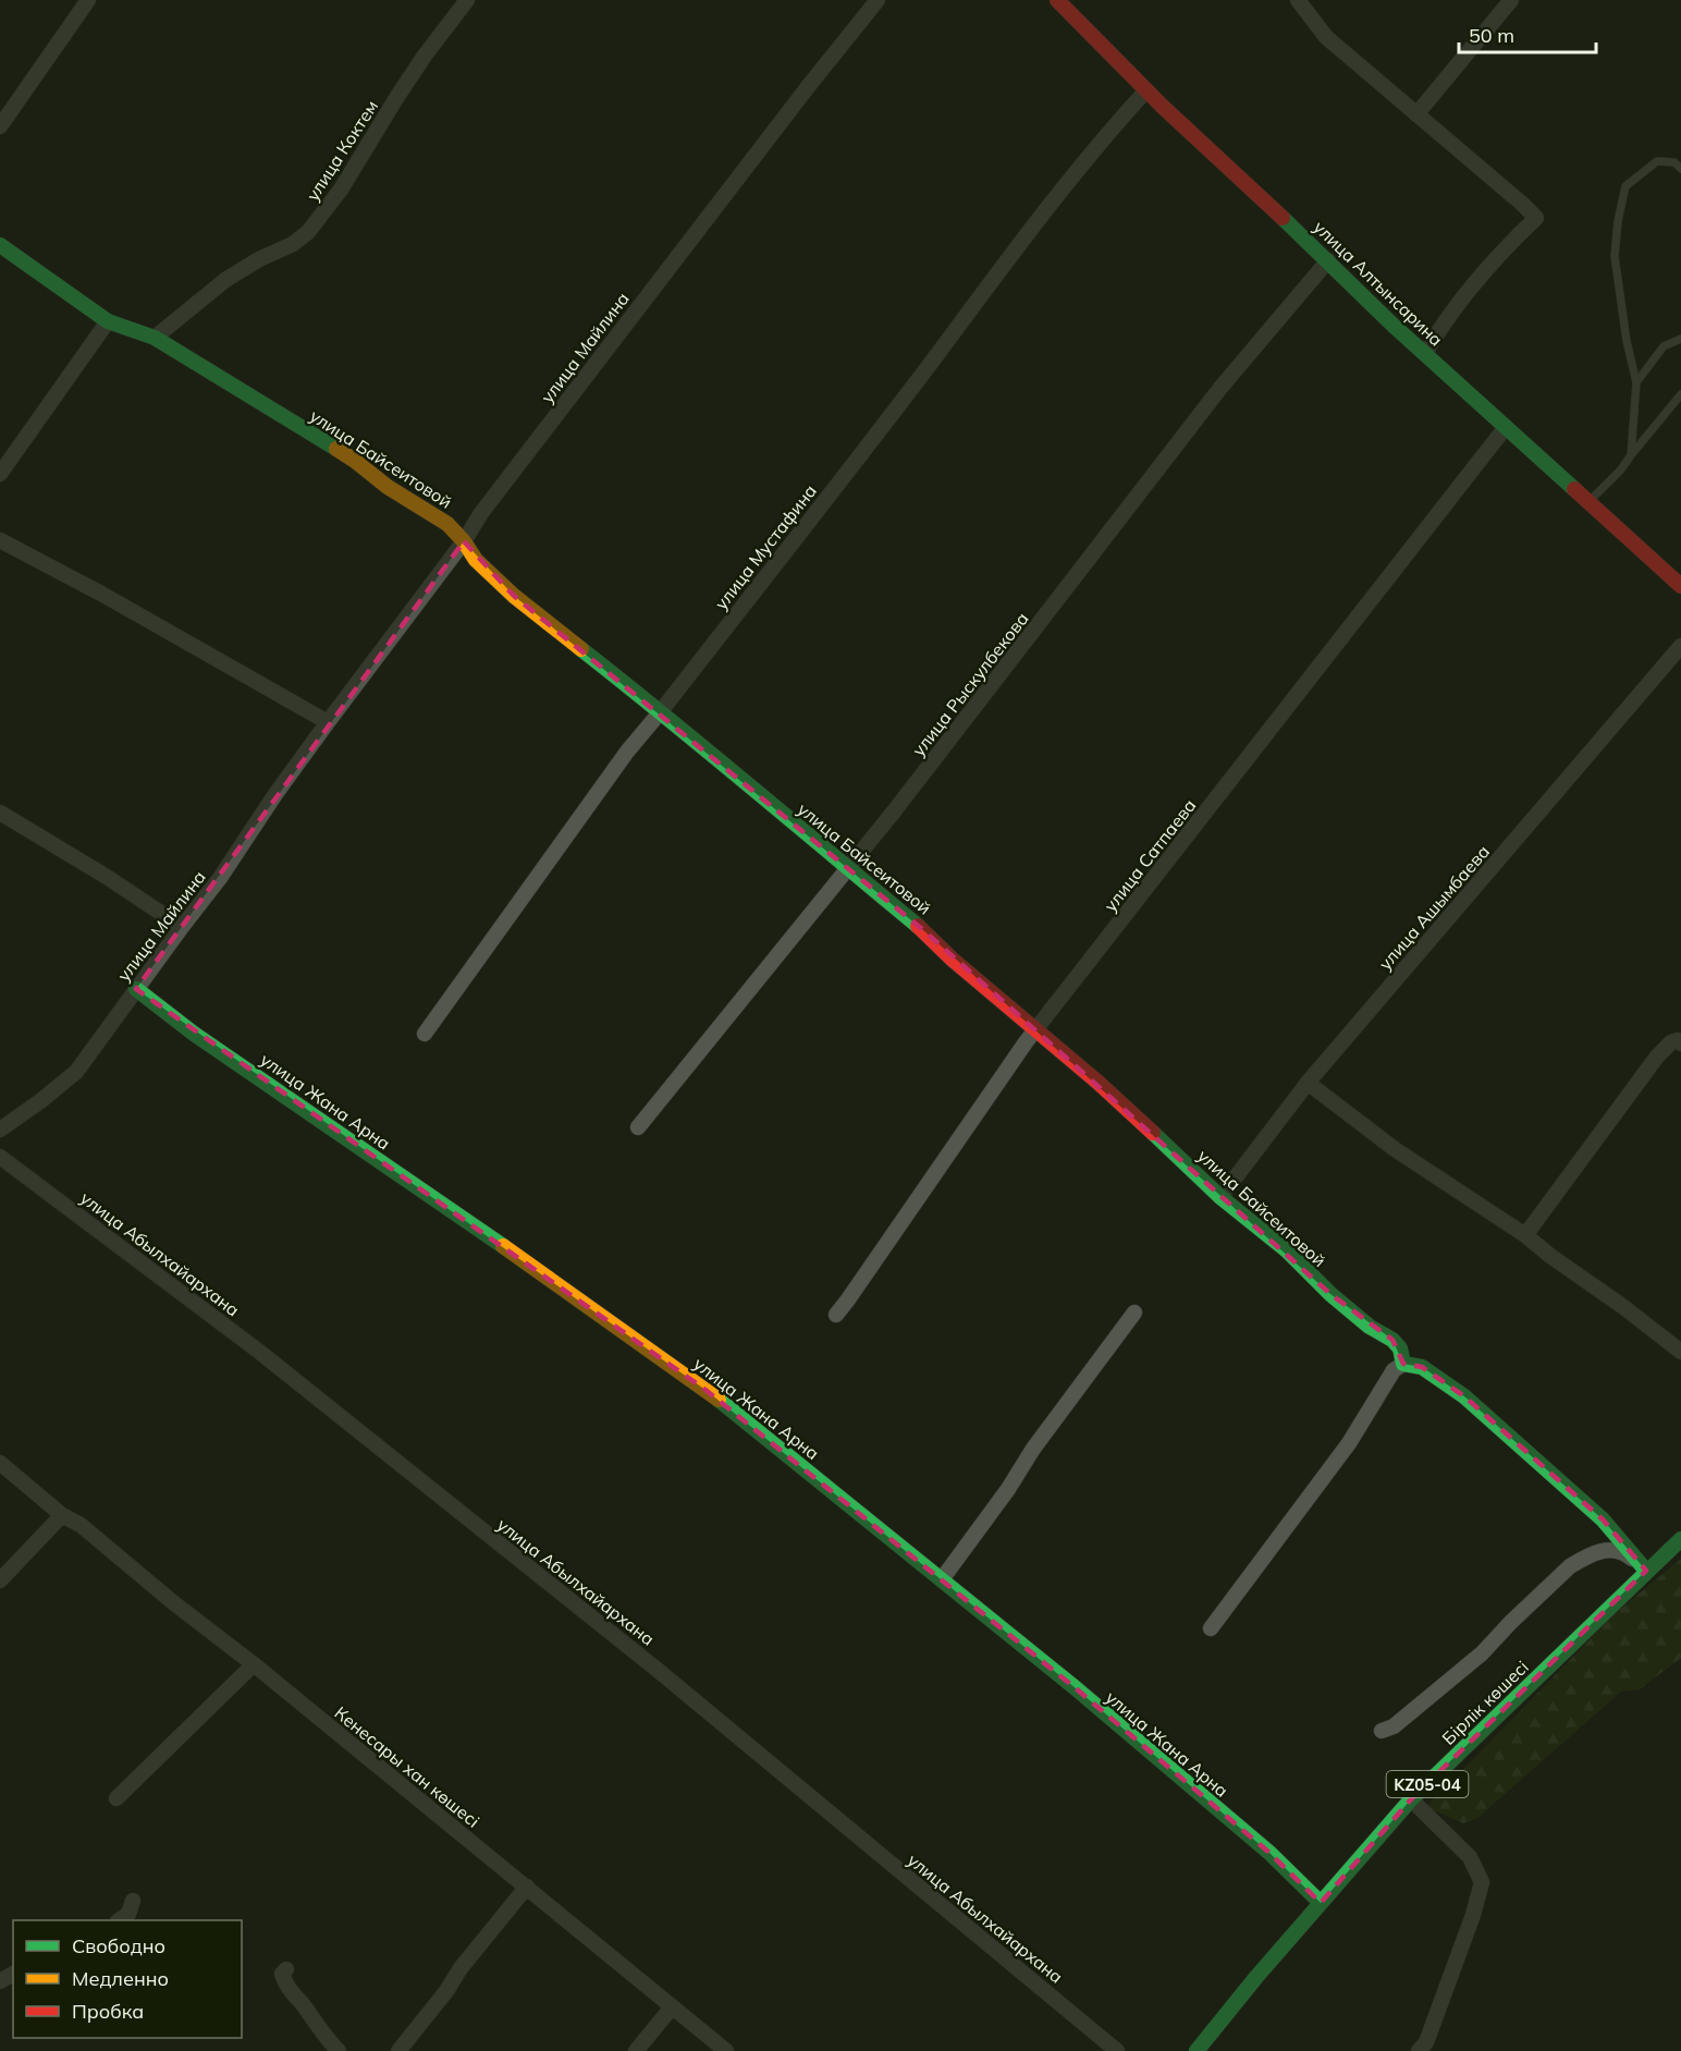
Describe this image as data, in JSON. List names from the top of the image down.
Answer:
{
  "streets": {
    "street": [
      "улица Коктем",
      "улица Алтынсарина",
      "улица Майлина",
      "улица Байсеитовой",
      "улица Мустафина",
      "улица Рыскулбекова",
      "улица Сатпаева",
      "улица Ашымбаева",
      "улица Жана Арна",
      "улица Абылхайархана",
      "Бірлік көшесі",
      "Кенесары хан көшесі",
      "KZ05-04"
    ]
  },
  "crossings": [
    ["улица Коктем", "улица Байсеитовой"],
    ["улица Алтынсарина", "улица Мустафина"],
    ["улица Алтынсарина", "улица Рыскулбекова"],
    ["улица Алтынсарина", "улица Сатпаева"],
    ["улица Майлина", "улица Байсеитовой"],
    ["улица Майлина", "улица Жана Арна"],
    ["улица Байсеитовой", "улица Мустафина"],
    ["улица Байсеитовой", "улица Рыскулбекова"],
    ["улица Байсеитовой", "улица Сатпаева"],
    ["улица Байсеитовой", "улица Ашымбаева"],
    ["улица Жана Арна", "Бірлік көшесі"]
  ],
  "legend": ["Свободно", "Медленно", "Пробка"],
  "scale_bar": "50 m"
}
